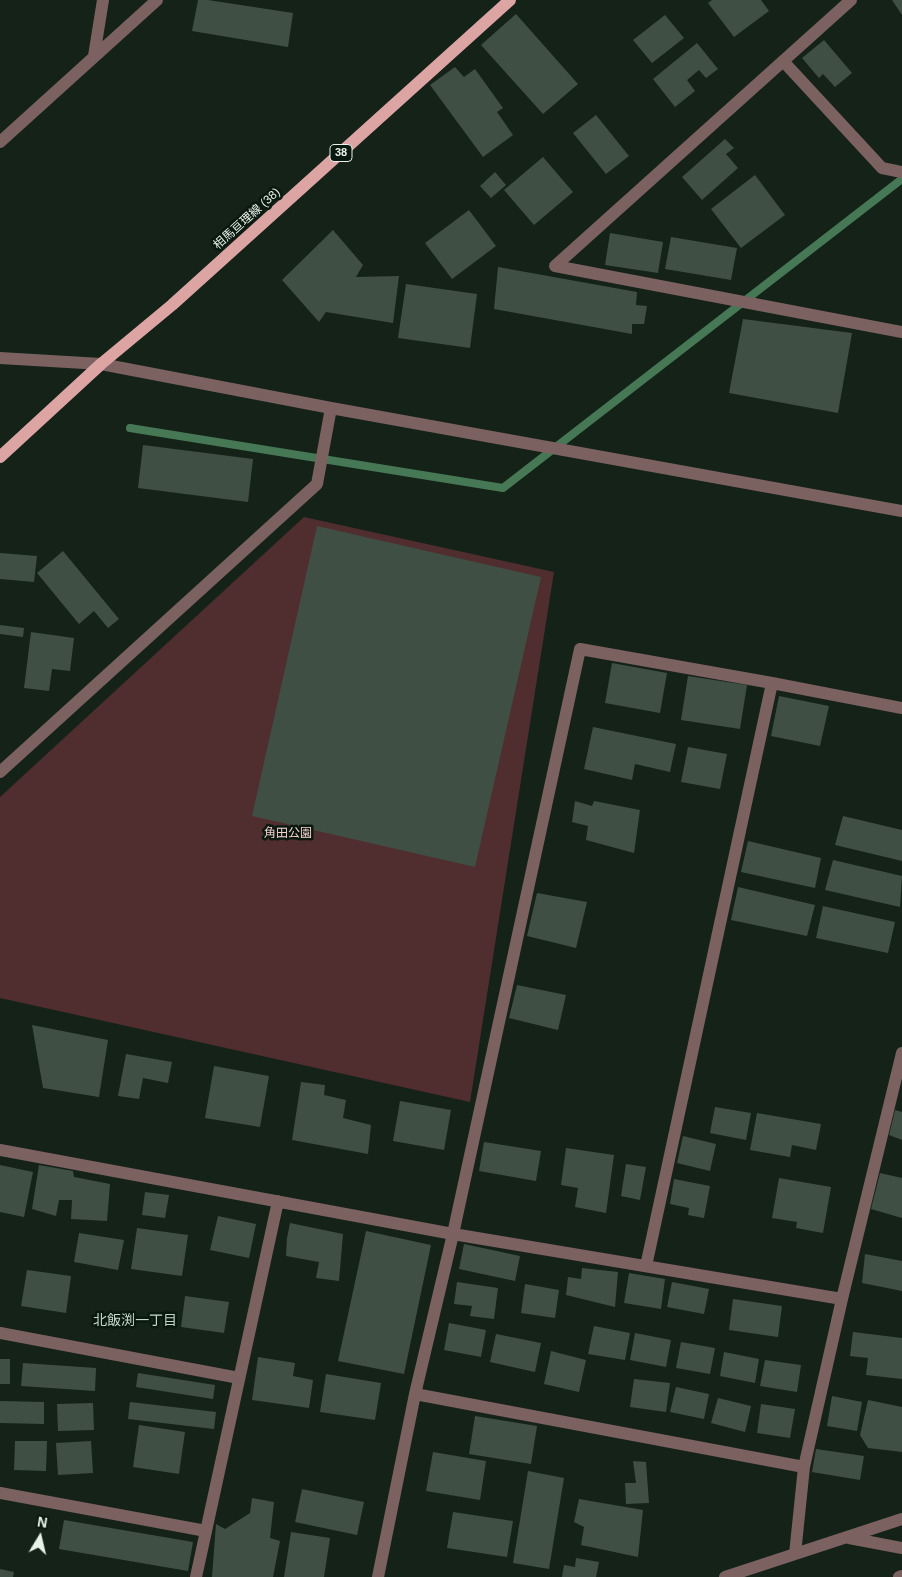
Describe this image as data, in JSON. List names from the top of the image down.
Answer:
{
  "streets": {
    "main road": ["38", "相馬亘理線 (38)"]
  },
  "districts": ["北飯渕一丁目"],
  "parks": ["角田公園"],
  "north": "top"
}
